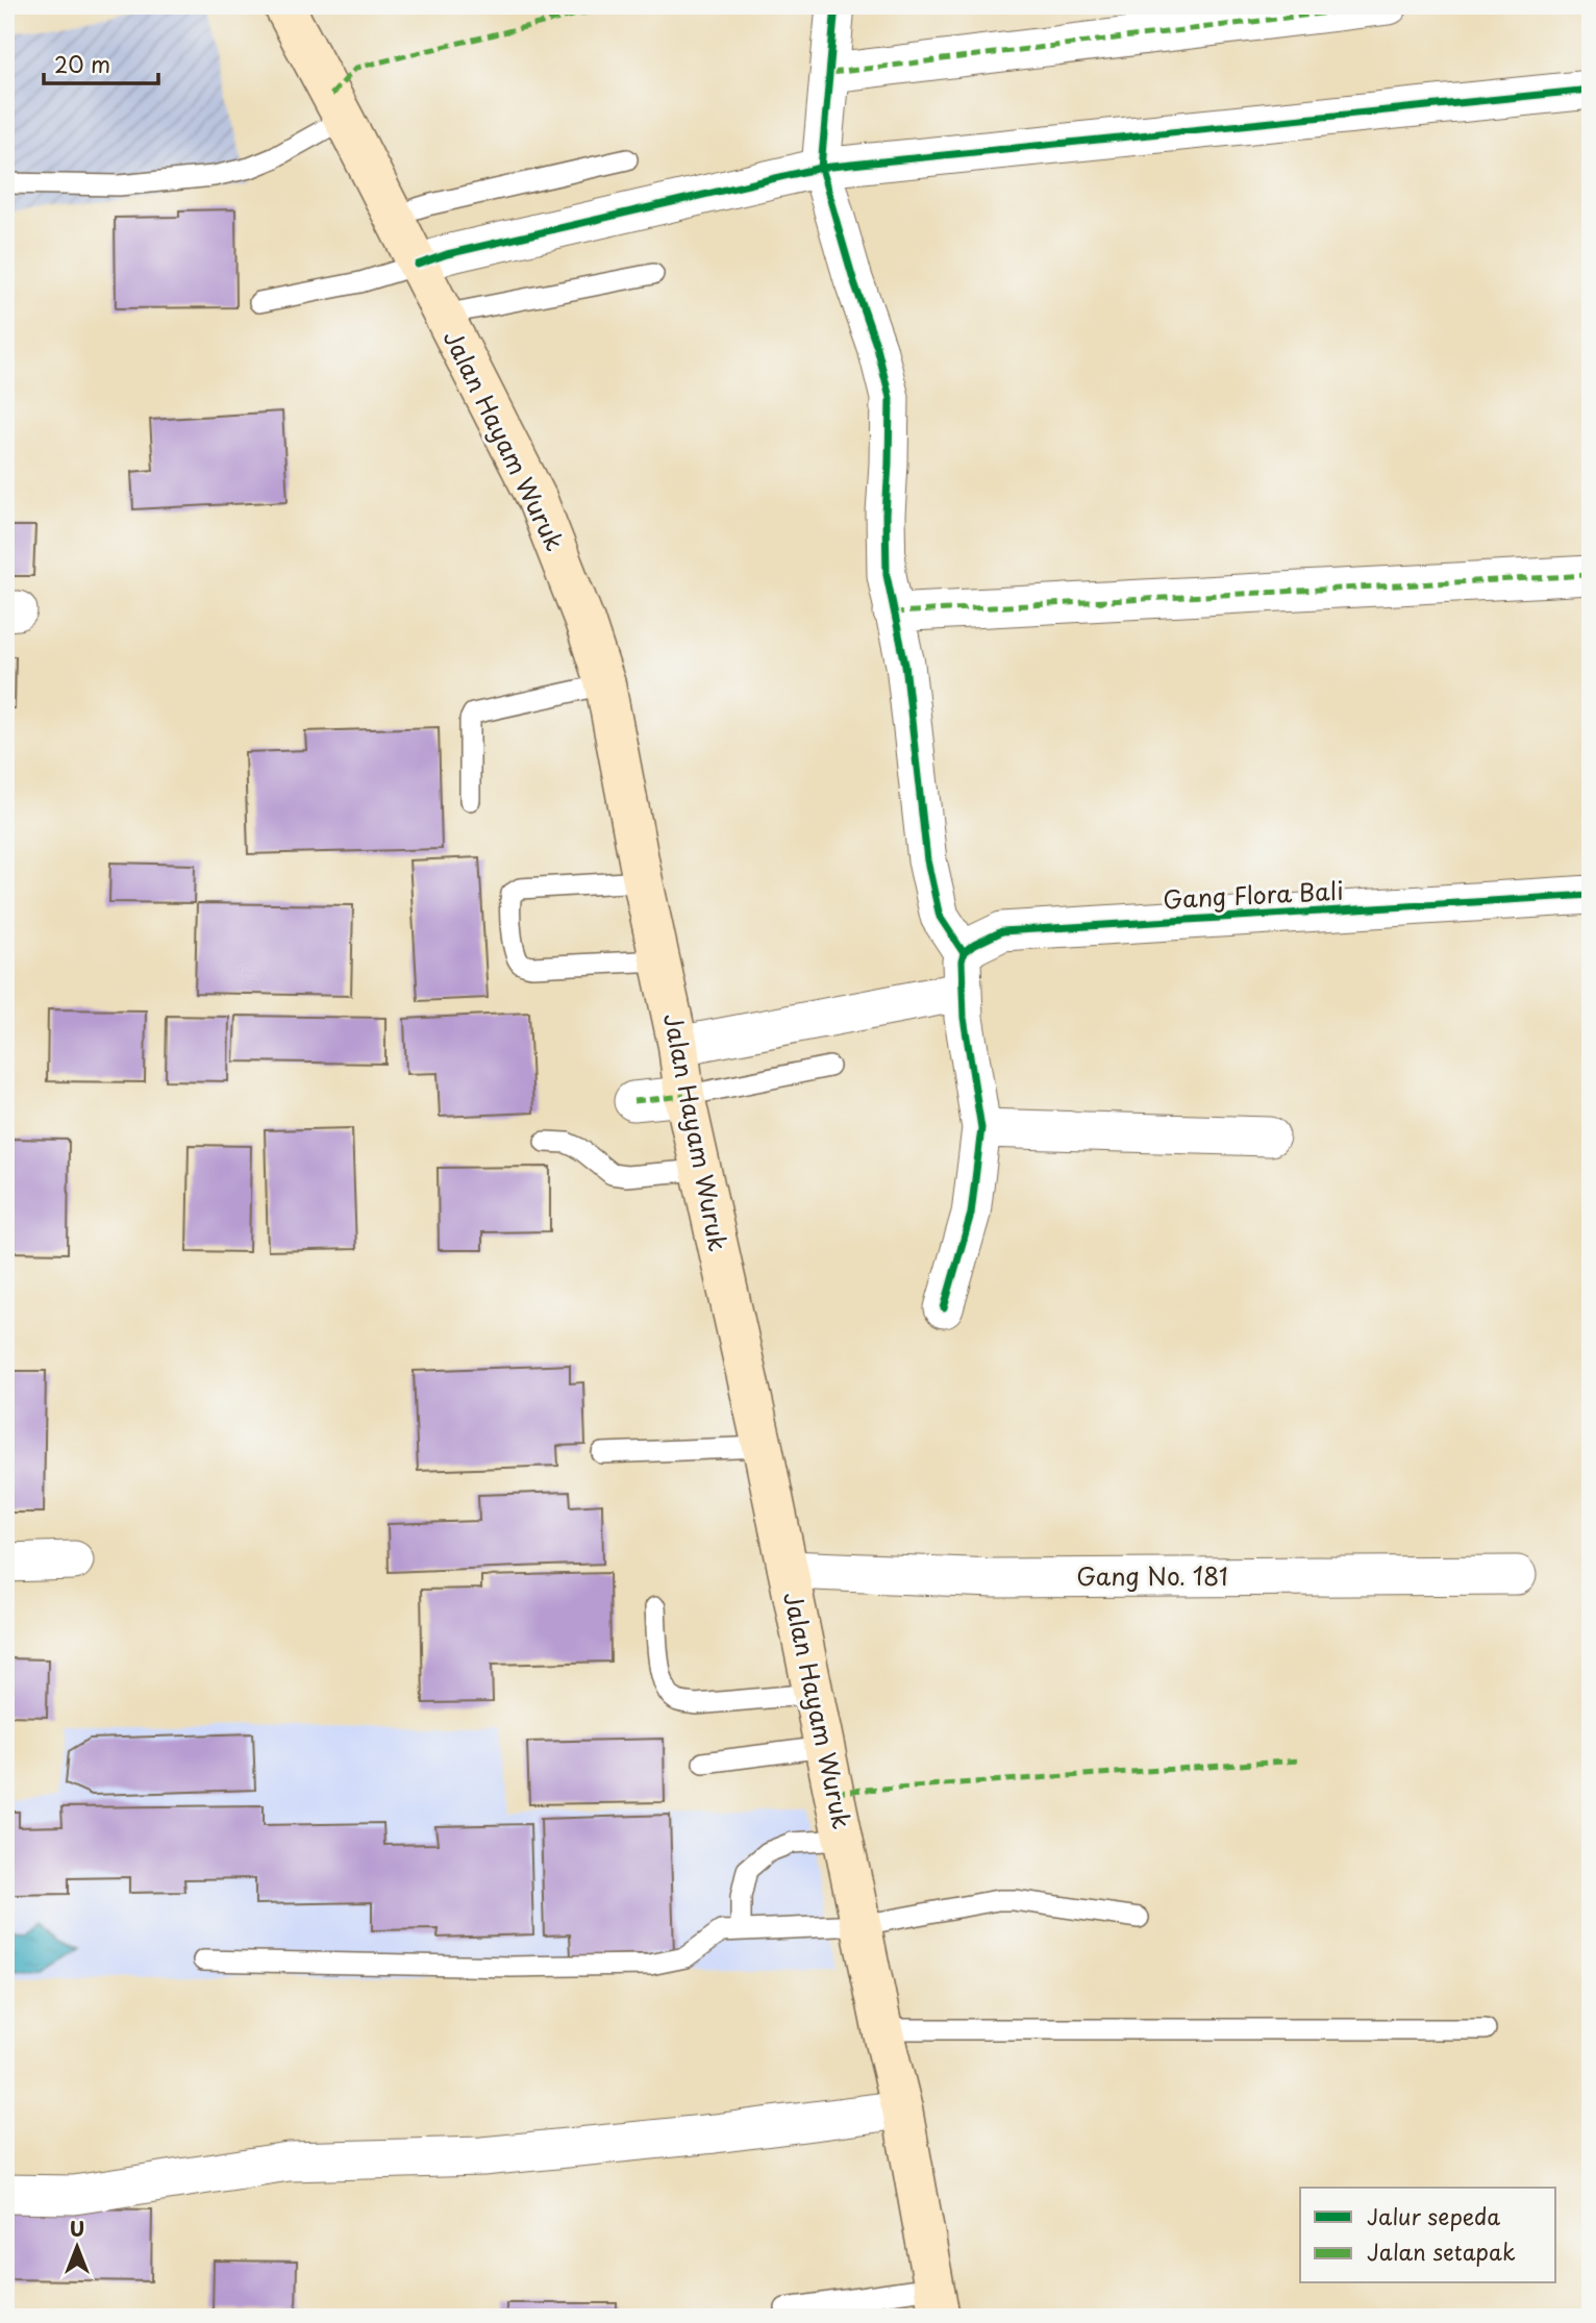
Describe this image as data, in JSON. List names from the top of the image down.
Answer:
{
  "streets": {
    "main road": ["Jalan Hayam Wuruk"],
    "street": ["Gang Flora Bali", "Gang No. 181"]
  },
  "crossings": [
    ["Jalan Hayam Wuruk", "Gang No. 181"]
  ],
  "legend": ["Jalur sepeda", "Jalan setapak"],
  "scale_bar": "20 m",
  "north": "top"
}
